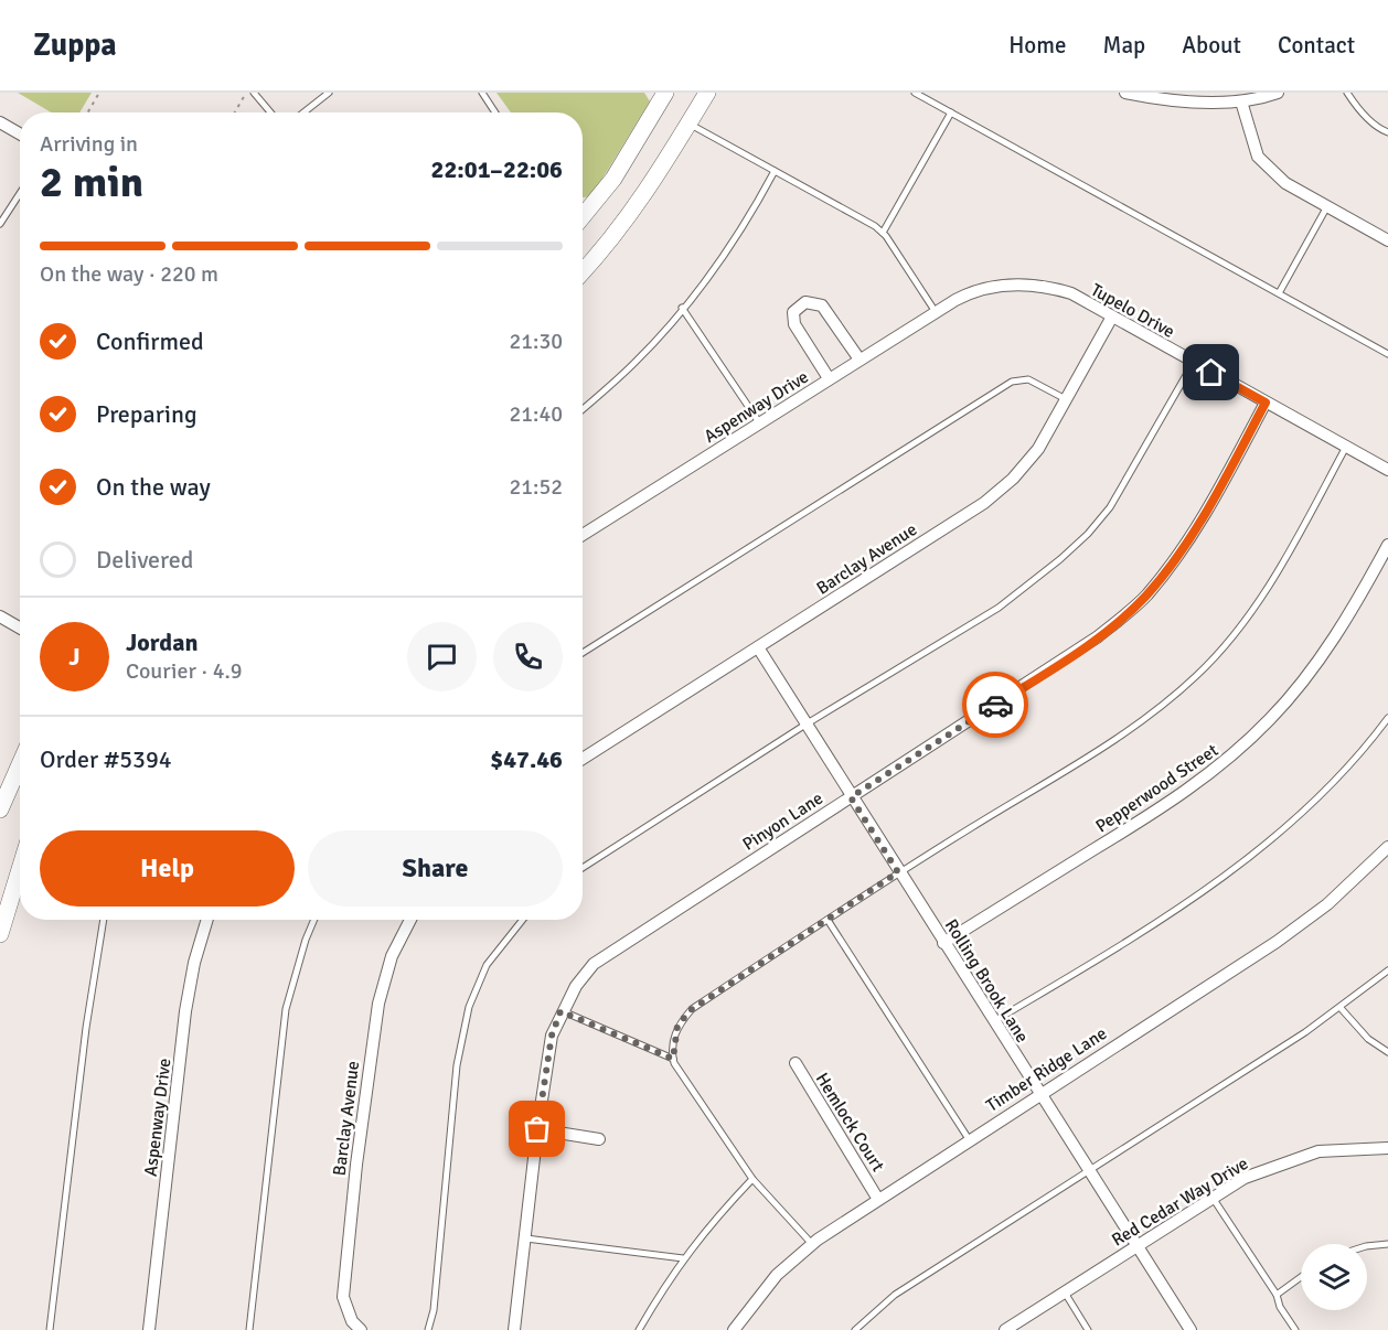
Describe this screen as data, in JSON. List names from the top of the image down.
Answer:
{
  "streets": {
    "street": [
      "Tupelo Drive",
      "Aspenway Drive",
      "Barclay Avenue",
      "Pepperwood Street",
      "Pinyon Lane",
      "Rolling Brook Lane",
      "Timber Ridge Lane",
      "Hemlock Court",
      "Red Cedar Way Drive"
    ]
  },
  "crossings": [
    ["Tupelo Drive", "Aspenway Drive"],
    ["Tupelo Drive", "Barclay Avenue"],
    ["Tupelo Drive", "Pinyon Lane"],
    ["Barclay Avenue", "Rolling Brook Lane"],
    ["Pepperwood Street", "Rolling Brook Lane"],
    ["Pinyon Lane", "Rolling Brook Lane"],
    ["Rolling Brook Lane", "Timber Ridge Lane"],
    ["Rolling Brook Lane", "Red Cedar Way Drive"],
    ["Timber Ridge Lane", "Hemlock Court"]
  ],
  "page": {
    "header": "Zuppa",
    "nav": [
      "Home",
      "Map",
      "About",
      "Contact"
    ],
    "heading": ["2 min", "Arriving in", "22:01–22:06"],
    "panel": [
      "Jordan",
      "Courier · 4.9",
      "Order #5394",
      "$47.46"
    ],
    "bar": "On the way · 220 m",
    "list": [
      ["Confirmed", "21:30"],
      ["Preparing", "21:40"],
      ["On the way", "21:52"],
      "Delivered"
    ],
    "round": "J",
    "buttons": ["Help", "Share"]
  }
}
